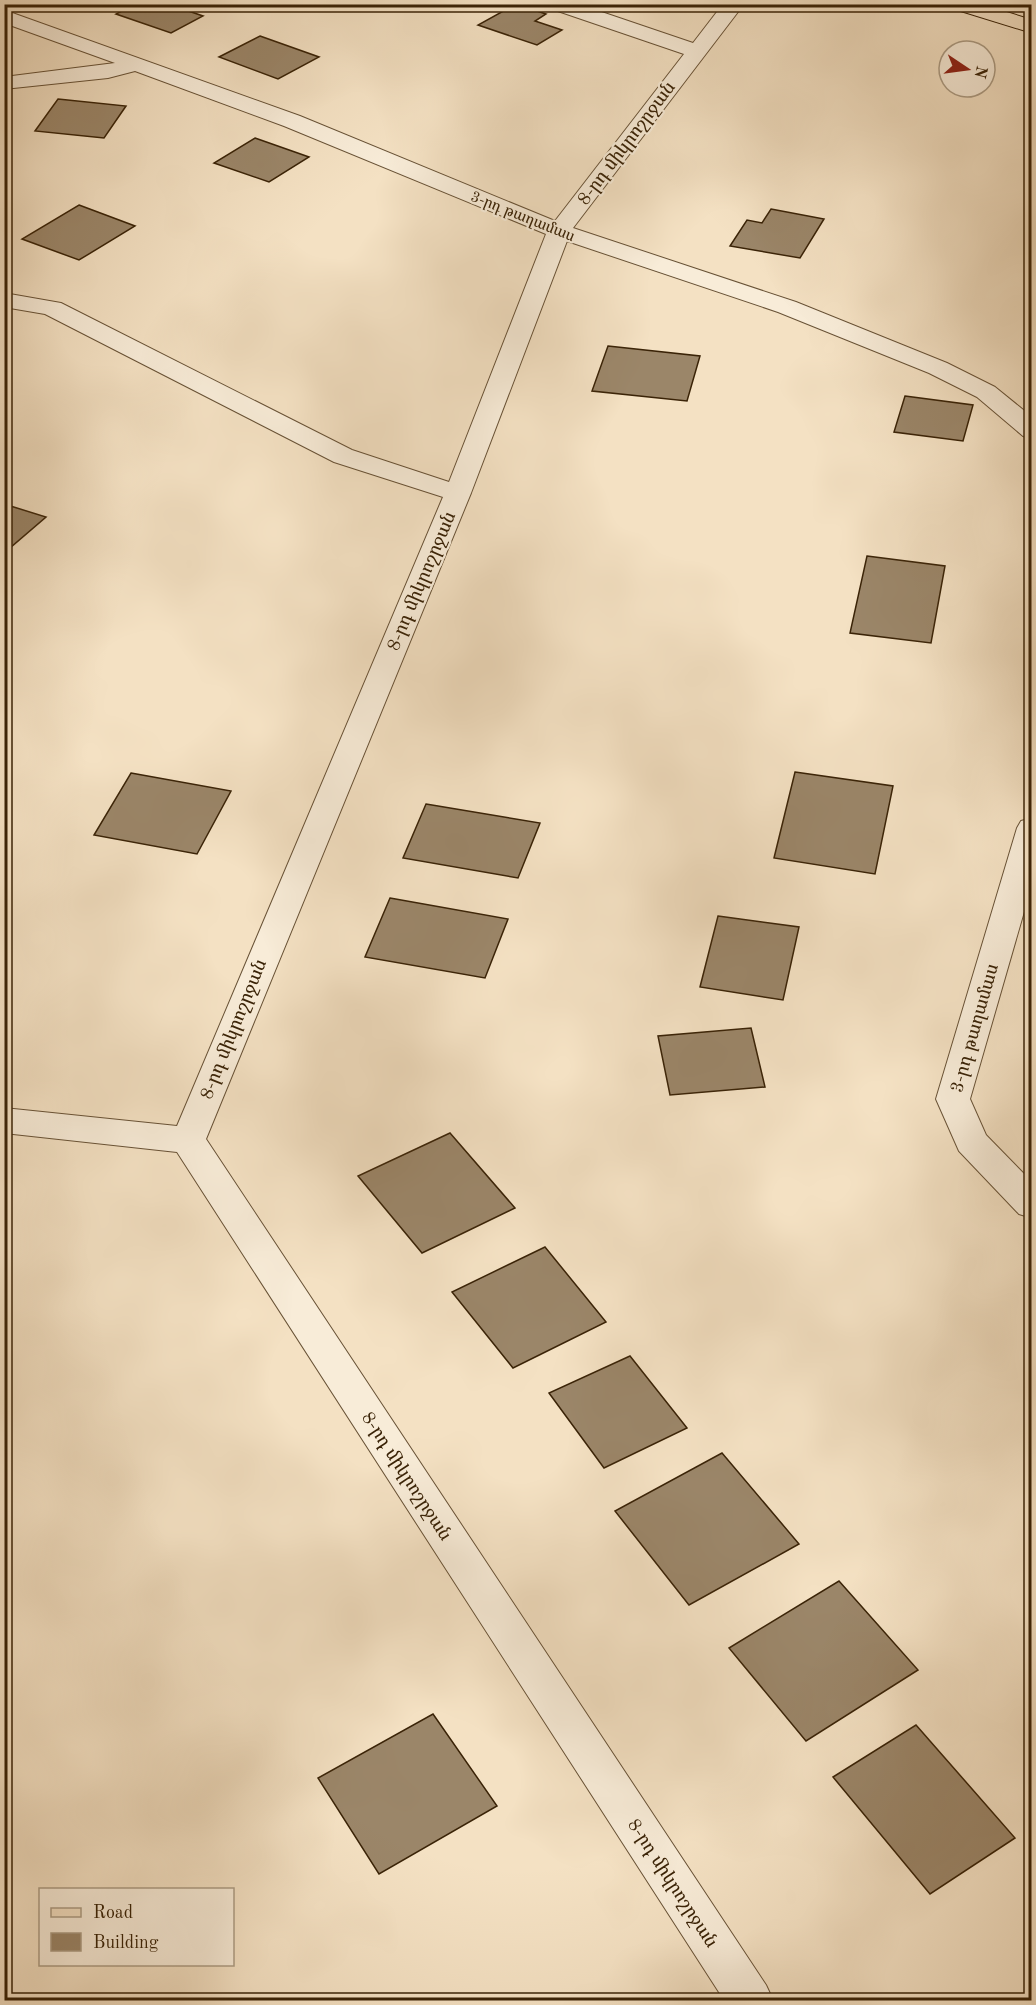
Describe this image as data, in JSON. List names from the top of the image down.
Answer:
{
  "streets": {
    "street": ["8-րդ միկրոշրջան", "3-րդ թաղամաս"]
  },
  "crossings": [
    ["8-րդ միկրոշրջան", "3-րդ թաղամաս"]
  ],
  "legend": ["Road", "Building"],
  "north": "right"
}
